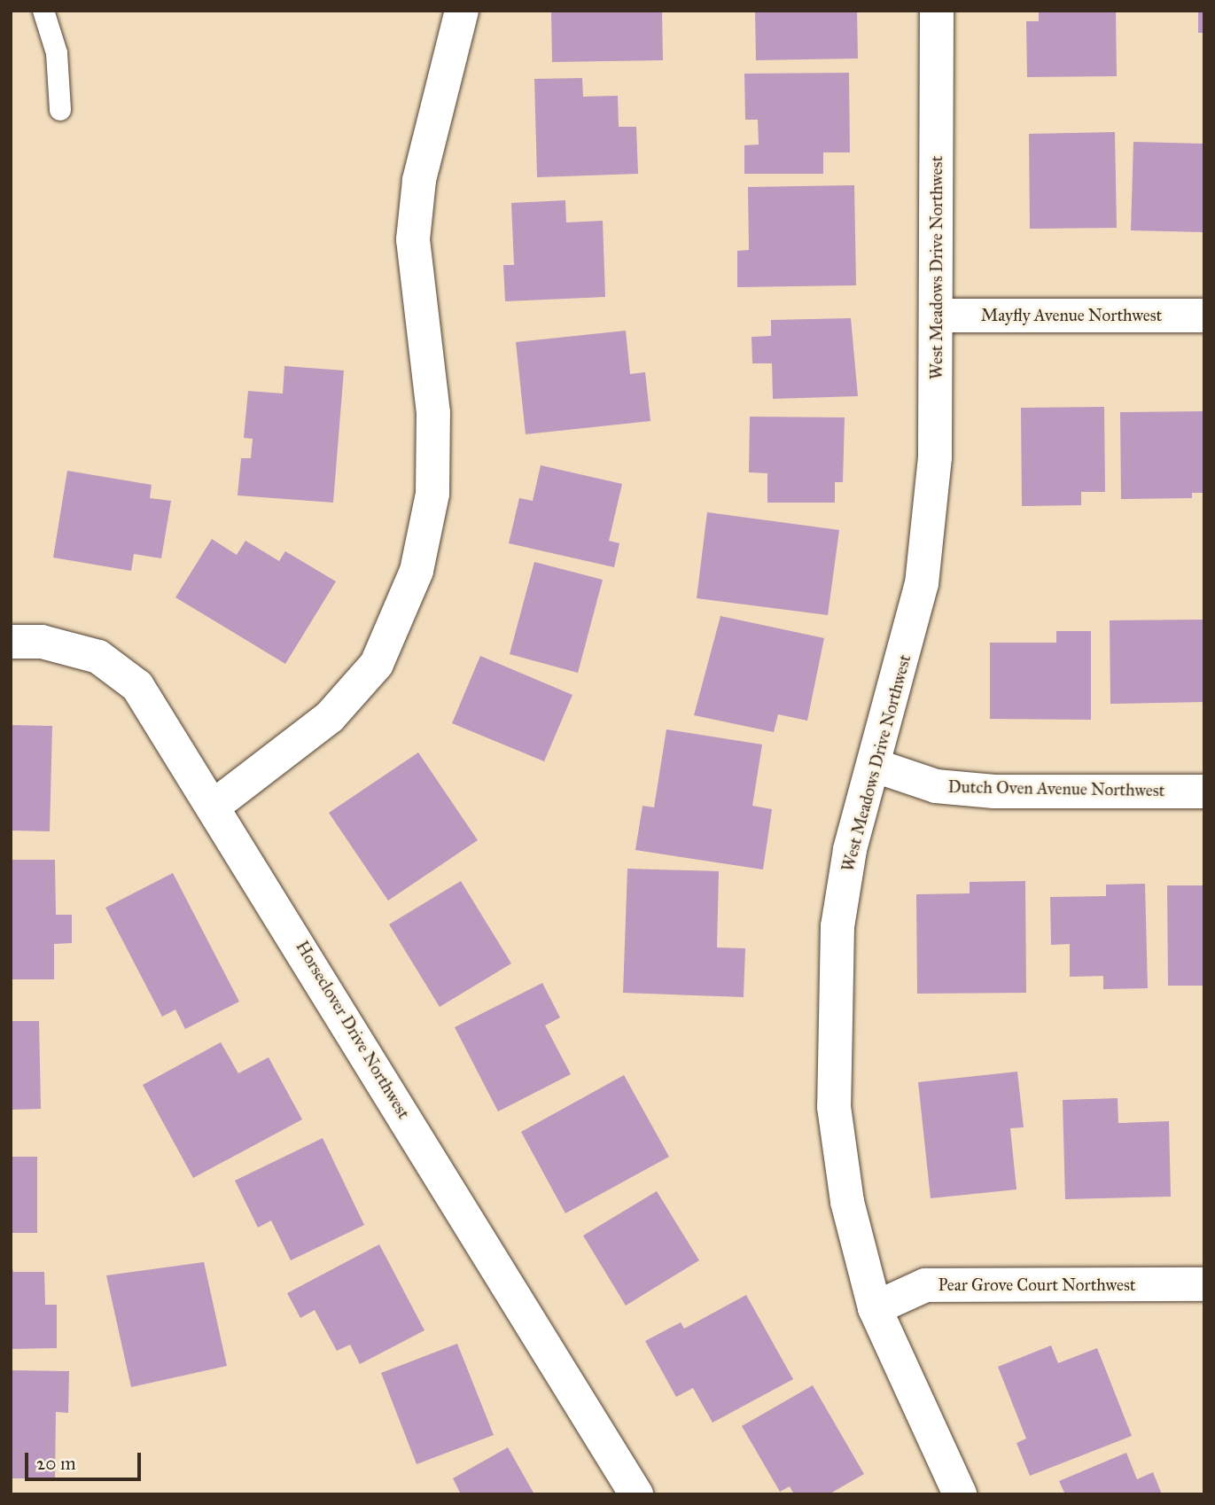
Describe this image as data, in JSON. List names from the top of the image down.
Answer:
{
  "streets": {
    "street": [
      "West Meadows Drive Northwest",
      "Mayfly Avenue Northwest",
      "Dutch Oven Avenue Northwest",
      "Horseclover Drive Northwest",
      "Pear Grove Court Northwest"
    ]
  },
  "crossings": [
    ["West Meadows Drive Northwest", "Mayfly Avenue Northwest"],
    ["West Meadows Drive Northwest", "Dutch Oven Avenue Northwest"],
    ["West Meadows Drive Northwest", "Pear Grove Court Northwest"]
  ],
  "scale_bar": "20 m"
}
